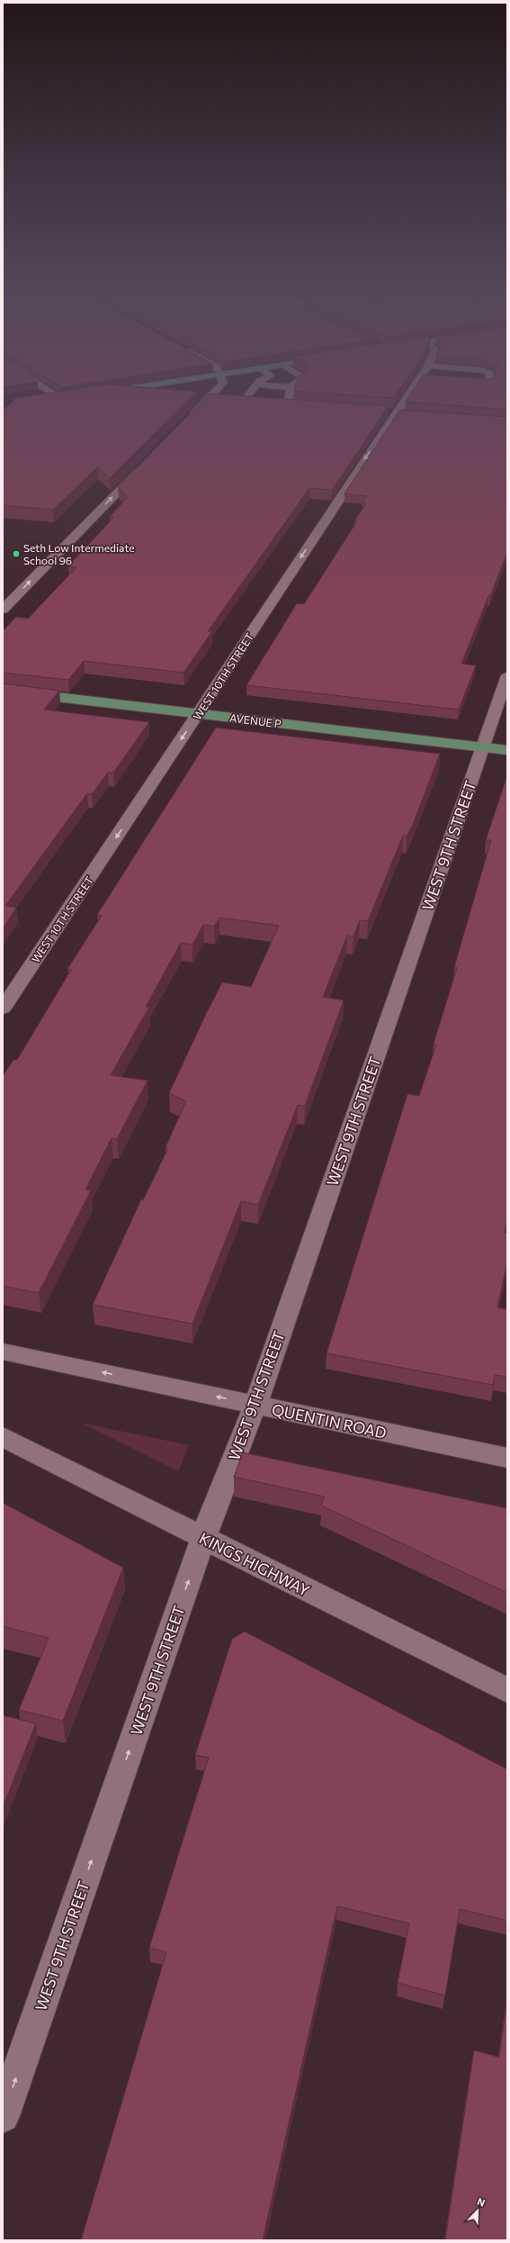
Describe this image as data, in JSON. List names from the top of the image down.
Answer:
{
  "streets": {
    "main road": ["AVENUE P"],
    "street": [
      "WEST 10TH STREET",
      "WEST 9TH STREET",
      "QUENTIN ROAD",
      "KINGS HIGHWAY"
    ]
  },
  "crossings": [
    ["WEST 10TH STREET", "AVENUE P"],
    ["AVENUE P", "WEST 9TH STREET"],
    ["WEST 9TH STREET", "QUENTIN ROAD"],
    ["WEST 9TH STREET", "KINGS HIGHWAY"]
  ],
  "one_way": ["WEST 10TH STREET", "WEST 9TH STREET", "QUENTIN ROAD"],
  "places": ["Seth Low Intermediate School 96"],
  "north": "top right"
}
